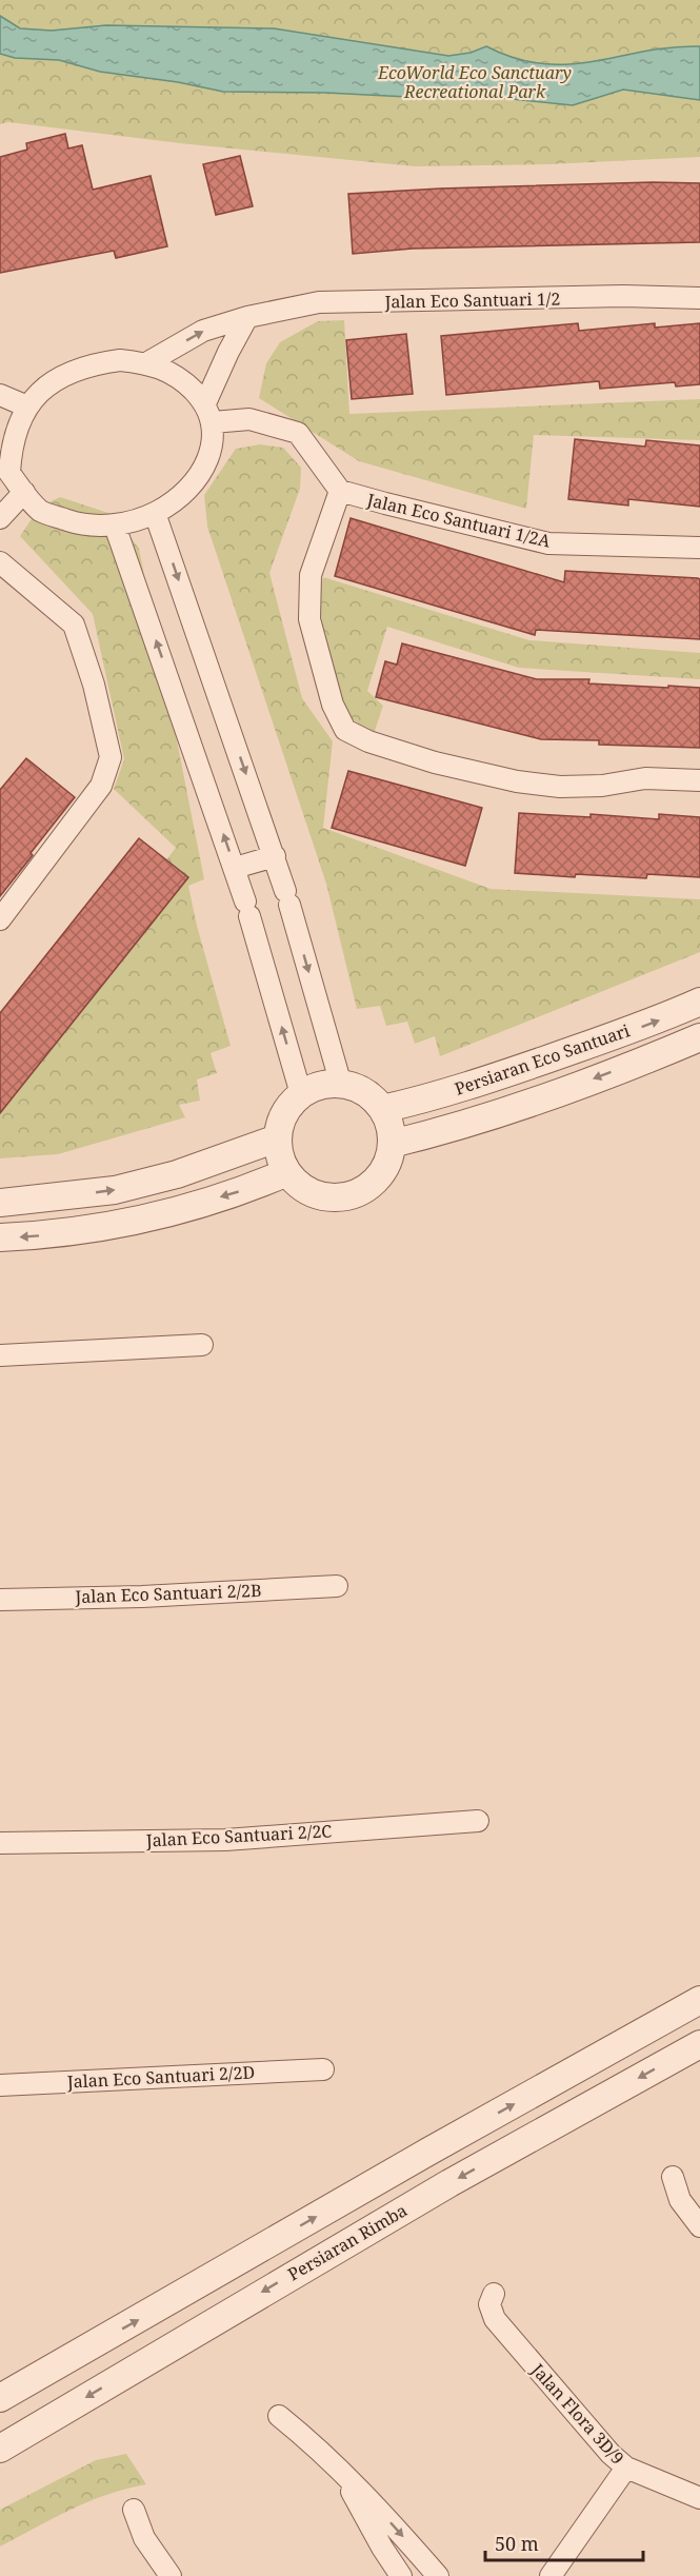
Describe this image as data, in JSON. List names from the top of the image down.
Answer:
{
  "streets": {
    "street": [
      "Jalan Eco Santuari 1/2",
      "Jalan Eco Santuari 1/2A",
      "Persiaran Eco Santuari",
      "Jalan Eco Santuari 2/2B",
      "Jalan Eco Santuari 2/2C",
      "Jalan Eco Santuari 2/2D",
      "Persiaran Rimba",
      "Jalan Flora 3D/9"
    ]
  },
  "parks": ["EcoWorld Eco Sanctuary Recreational Park"],
  "scale_bar": "50 m"
}
